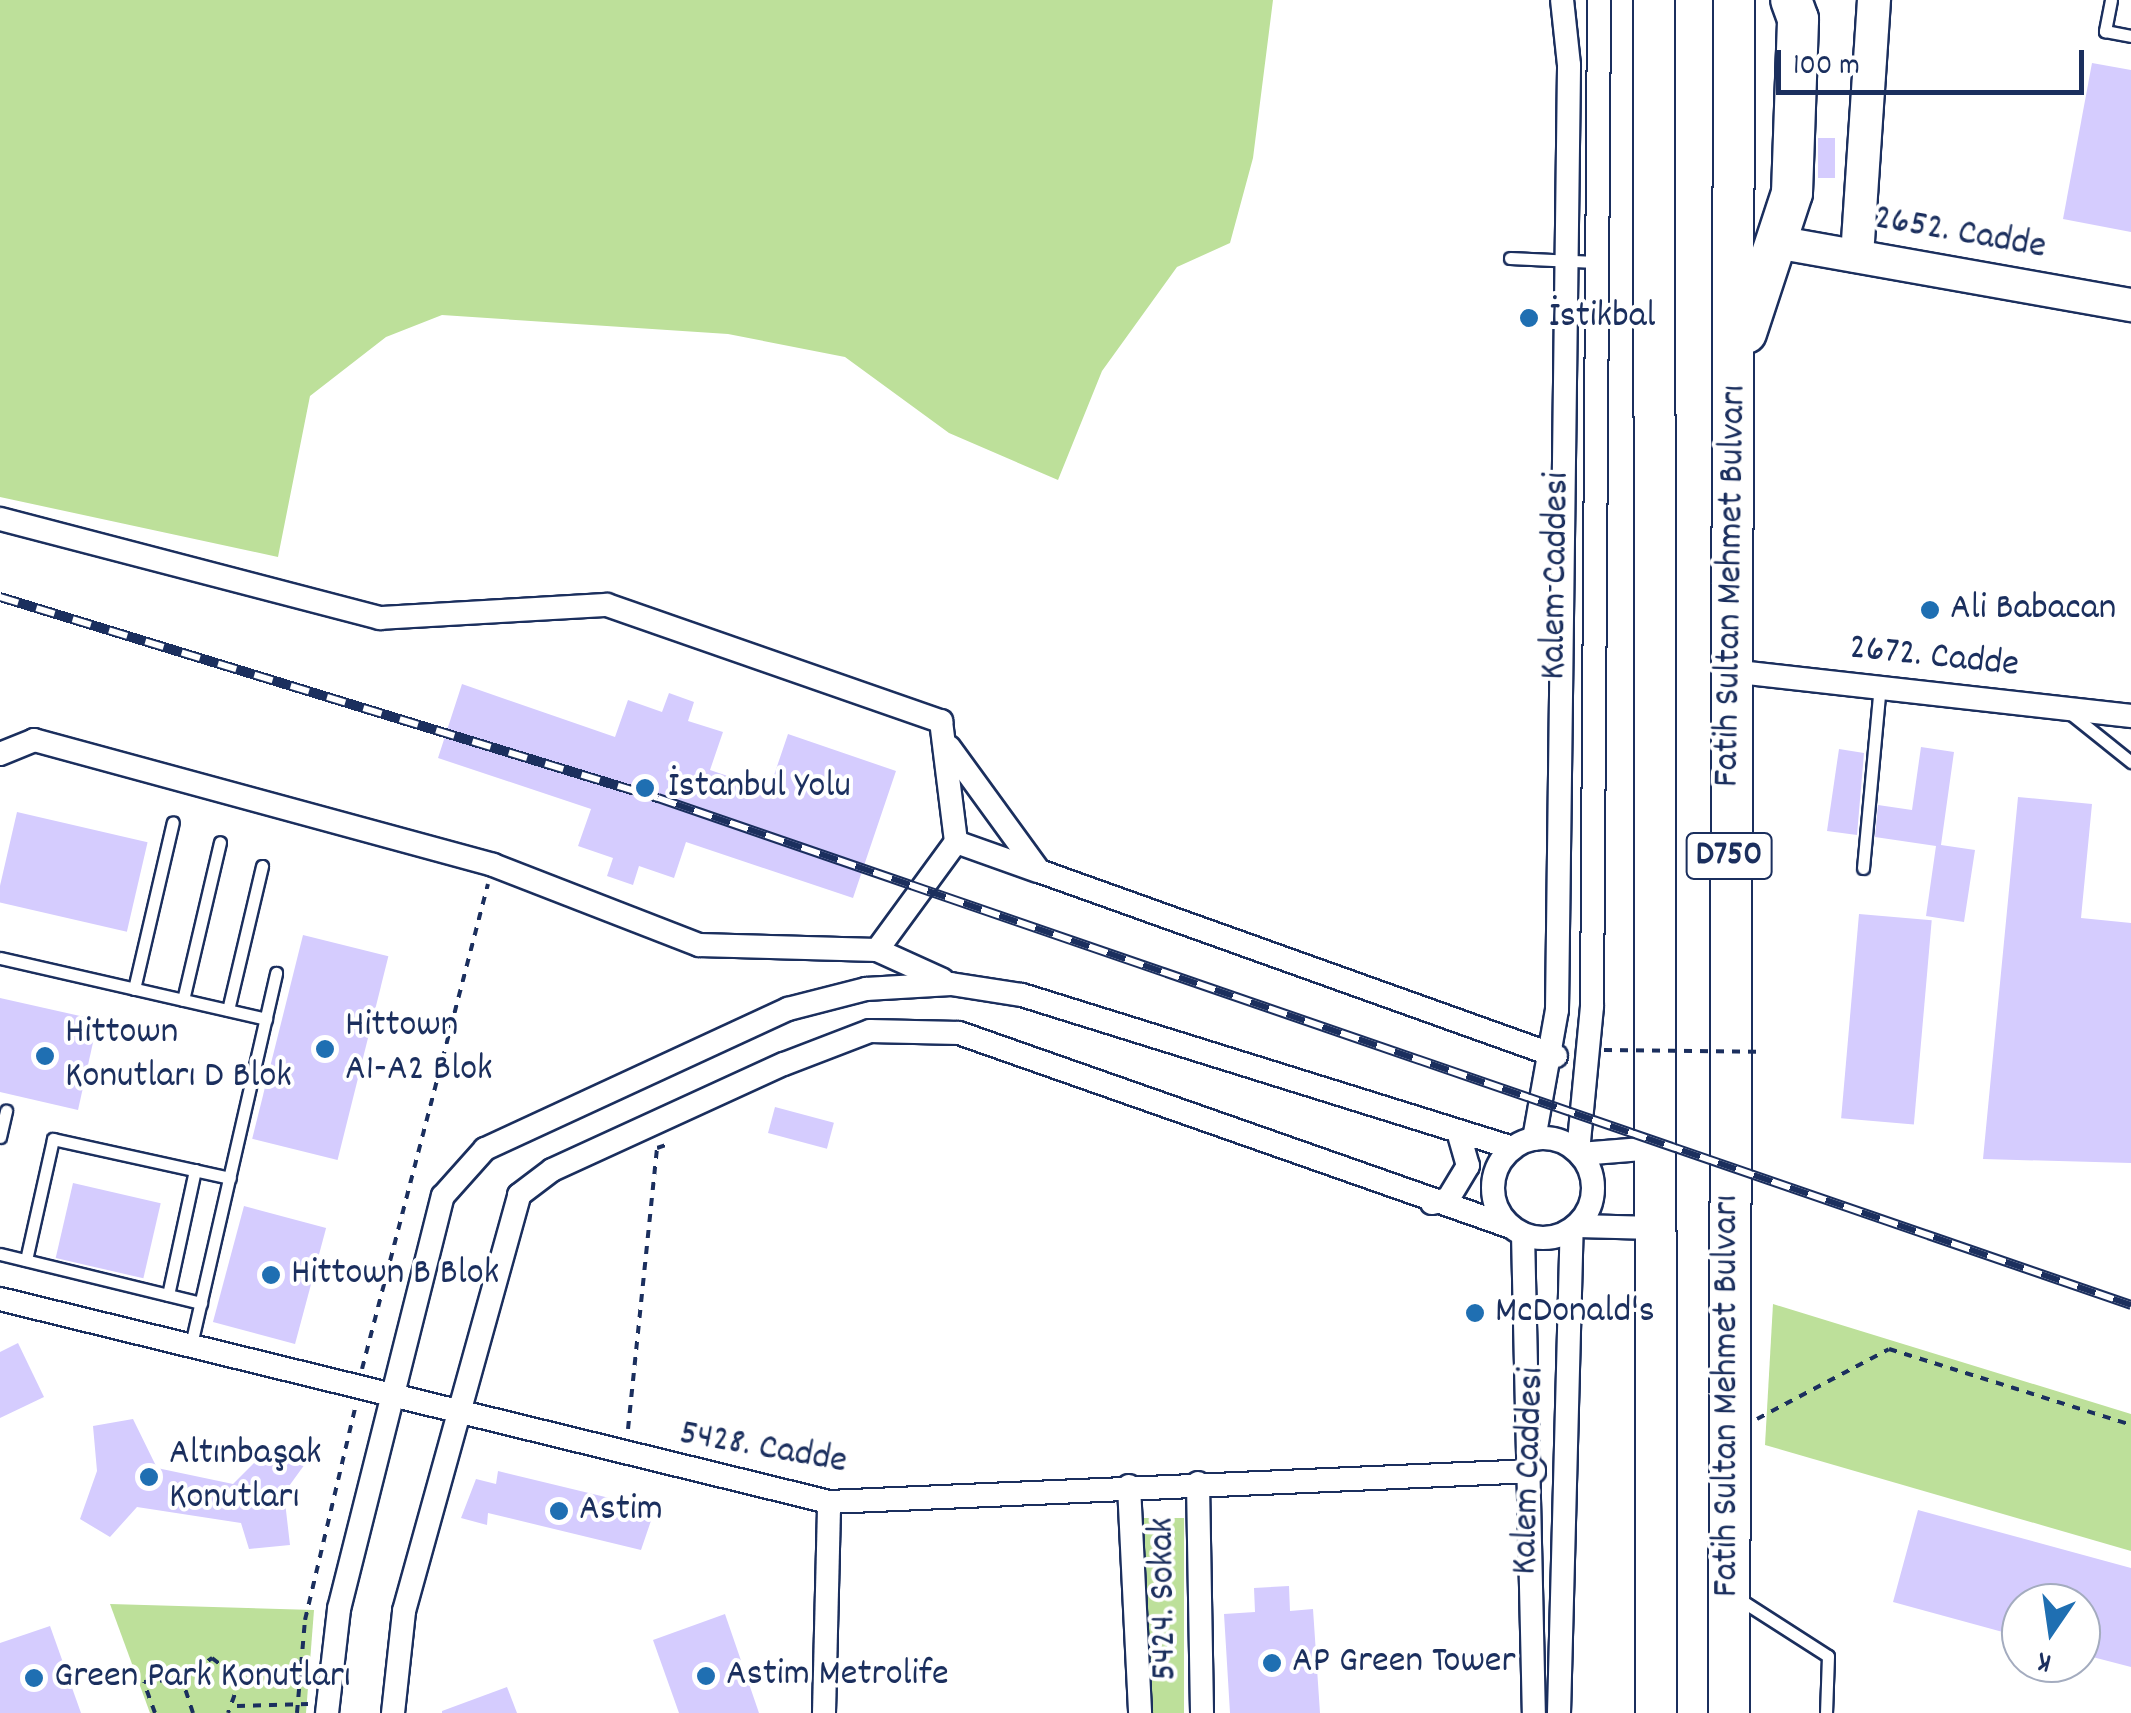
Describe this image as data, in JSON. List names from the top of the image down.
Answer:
{
  "streets": {
    "highway": ["Fatih Sultan Mehmet Bulvarı", "D750"],
    "street": [
      "2652. Cadde",
      "Kalem Caddesi",
      "2672. Cadde",
      "5428. Cadde",
      "5424. Sokak"
    ]
  },
  "crossings": [
    ["Kalem Caddesi", "5428. Cadde"],
    ["Fatih Sultan Mehmet Bulvarı", "2672. Cadde"],
    ["5428. Cadde", "5424. Sokak"]
  ],
  "places": [
    "İstikbal",
    "Ali Babacan",
    "İstanbul Yolu",
    "Hittown A1-A2 Blok",
    "Hittown Konutları D Blok",
    "Hittown B Blok",
    "McDonald's",
    "Altınbaşak Konutları",
    "Astim",
    "AP Green Tower",
    "Astim Metrolife",
    "Green Park Konutları"
  ],
  "scale_bar": "100 m",
  "north": "bottom"
}
